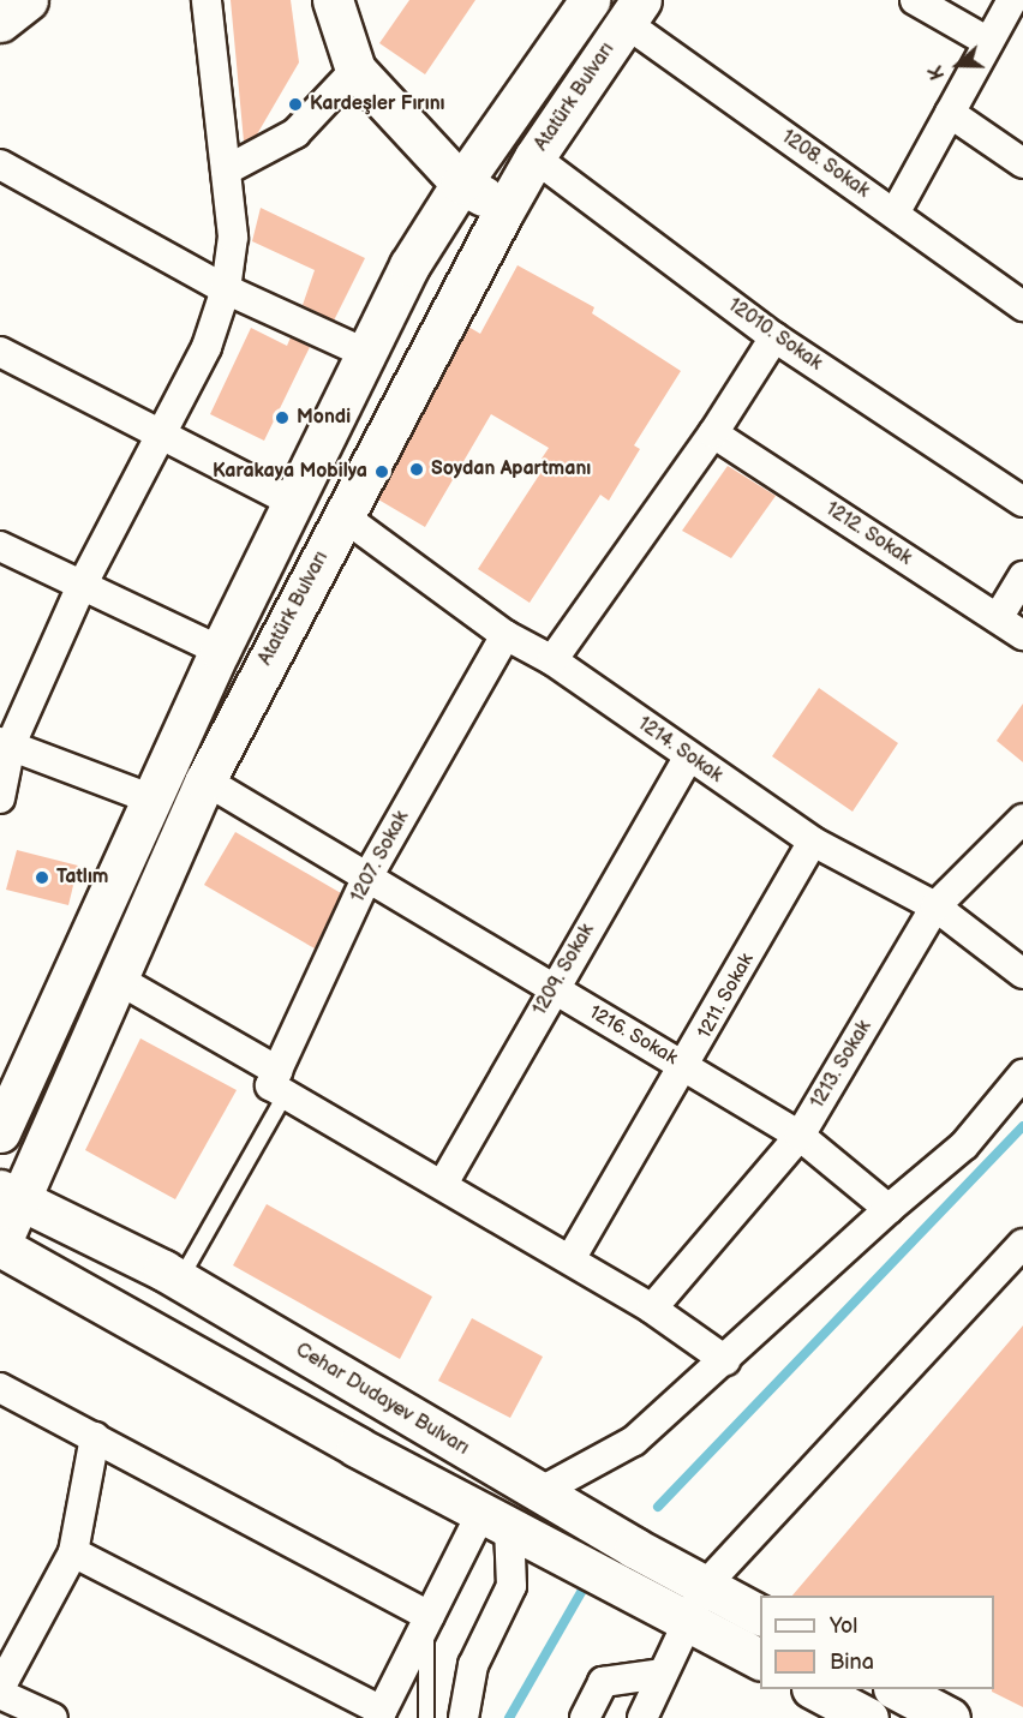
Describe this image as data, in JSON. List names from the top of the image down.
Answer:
{
  "streets": {
    "main road": ["Atatürk Bulvarı", "Cehar Dudayev Bulvarı"],
    "street": [
      "1208. Sokak",
      "12010. Sokak",
      "1212. Sokak",
      "1214. Sokak",
      "1207. Sokak",
      "1209. Sokak",
      "1211. Sokak",
      "1216. Sokak",
      "1213. Sokak"
    ]
  },
  "crossings": [
    ["Atatürk Bulvarı", "1208. Sokak"],
    ["Atatürk Bulvarı", "12010. Sokak"],
    ["Atatürk Bulvarı", "1214. Sokak"],
    ["Atatürk Bulvarı", "1216. Sokak"],
    ["Atatürk Bulvarı", "Cehar Dudayev Bulvarı"],
    ["1214. Sokak", "1207. Sokak"],
    ["1214. Sokak", "1209. Sokak"],
    ["1214. Sokak", "1211. Sokak"],
    ["1214. Sokak", "1213. Sokak"],
    ["1207. Sokak", "1216. Sokak"],
    ["1209. Sokak", "1216. Sokak"],
    ["1211. Sokak", "1216. Sokak"],
    ["1216. Sokak", "1213. Sokak"]
  ],
  "places": [
    "Kardeşler Fırını",
    "Mondi",
    "Soydan Apartmanı",
    "Karakaya Mobilya",
    "Tatlım"
  ],
  "legend": ["Yol", "Bina"],
  "north": "left"
}
